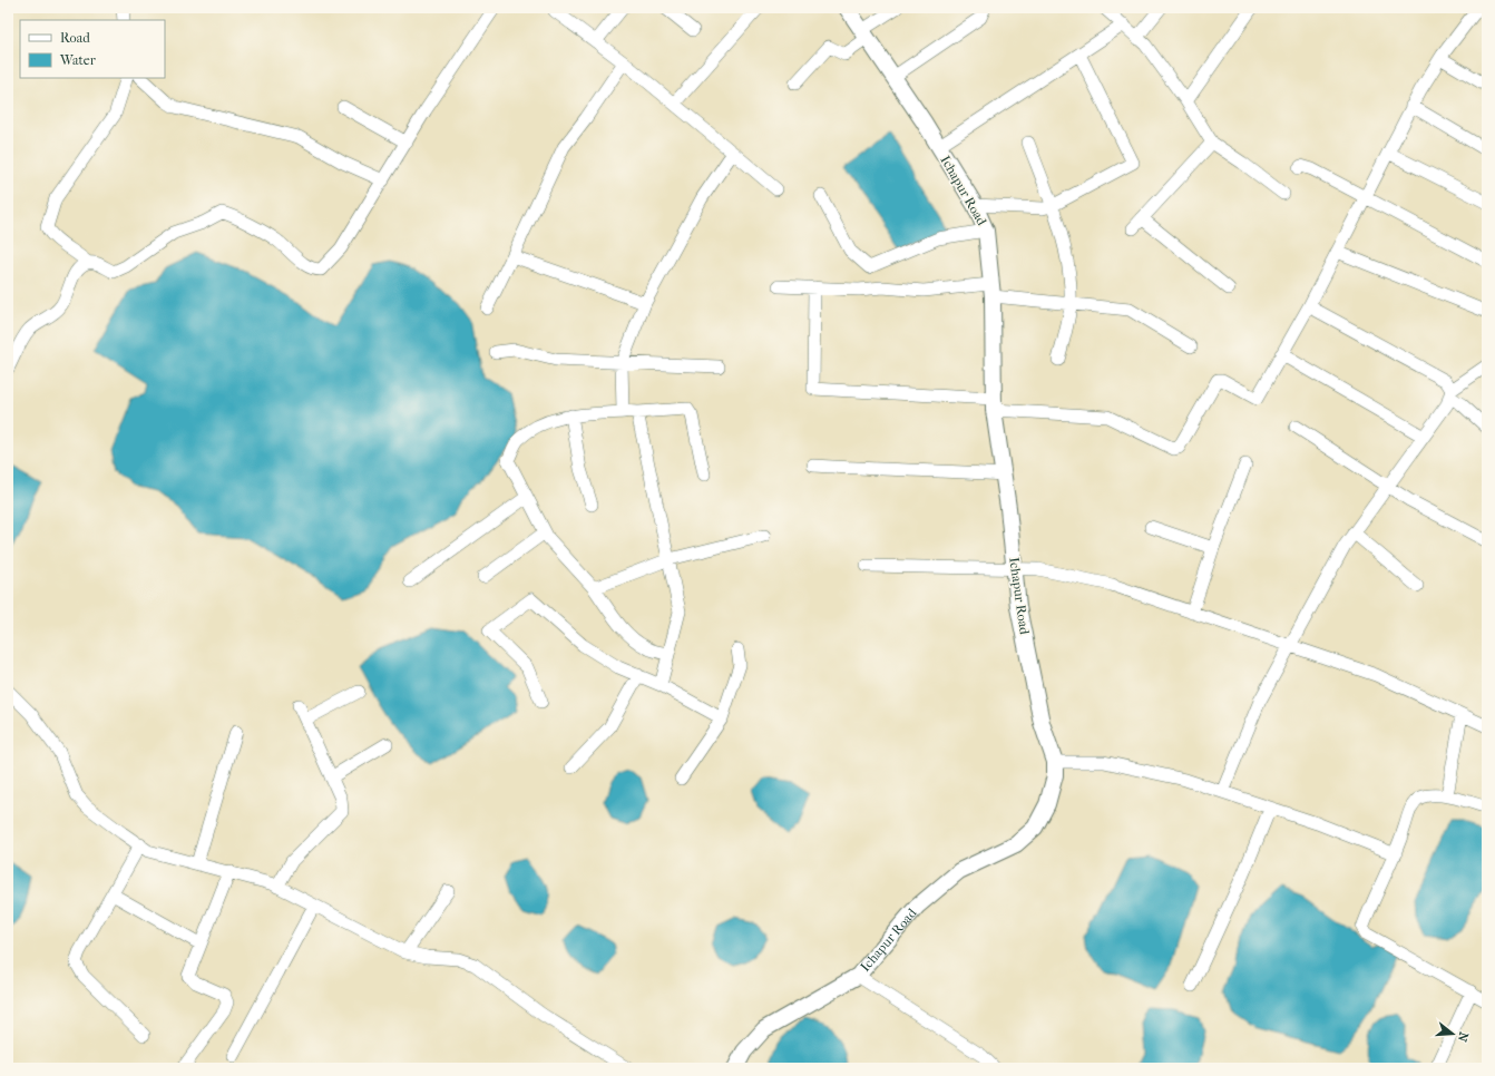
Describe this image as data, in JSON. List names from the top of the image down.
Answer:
{
  "streets": {
    "street": ["Ichapur Road"]
  },
  "legend": ["Road", "Water"],
  "north": "right"
}
